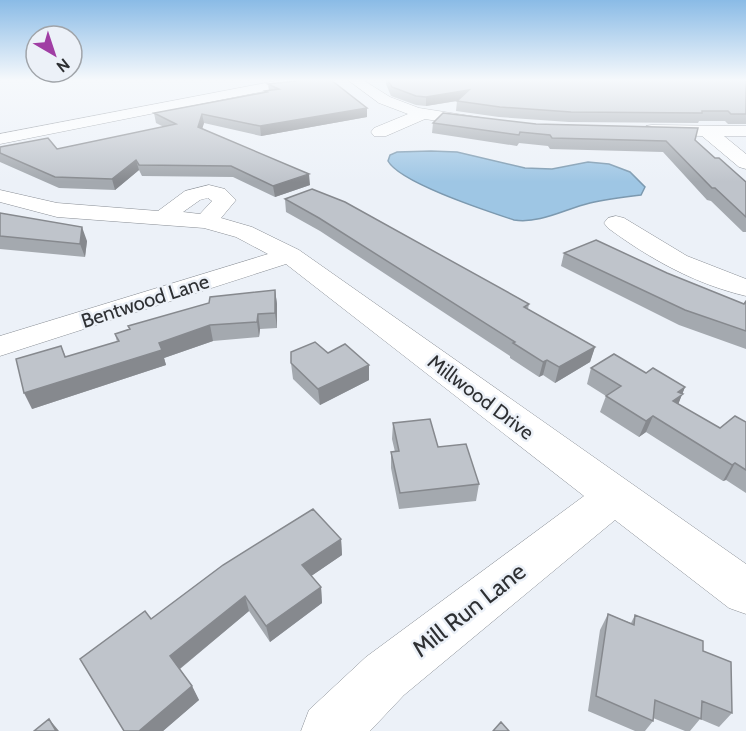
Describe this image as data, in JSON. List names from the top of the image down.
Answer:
{
  "streets": {
    "street": ["Bentwood Lane", "Millwood Drive", "Mill Run Lane"]
  },
  "crossings": [
    ["Bentwood Lane", "Millwood Drive"],
    ["Millwood Drive", "Mill Run Lane"]
  ],
  "north": "bottom right"
}
